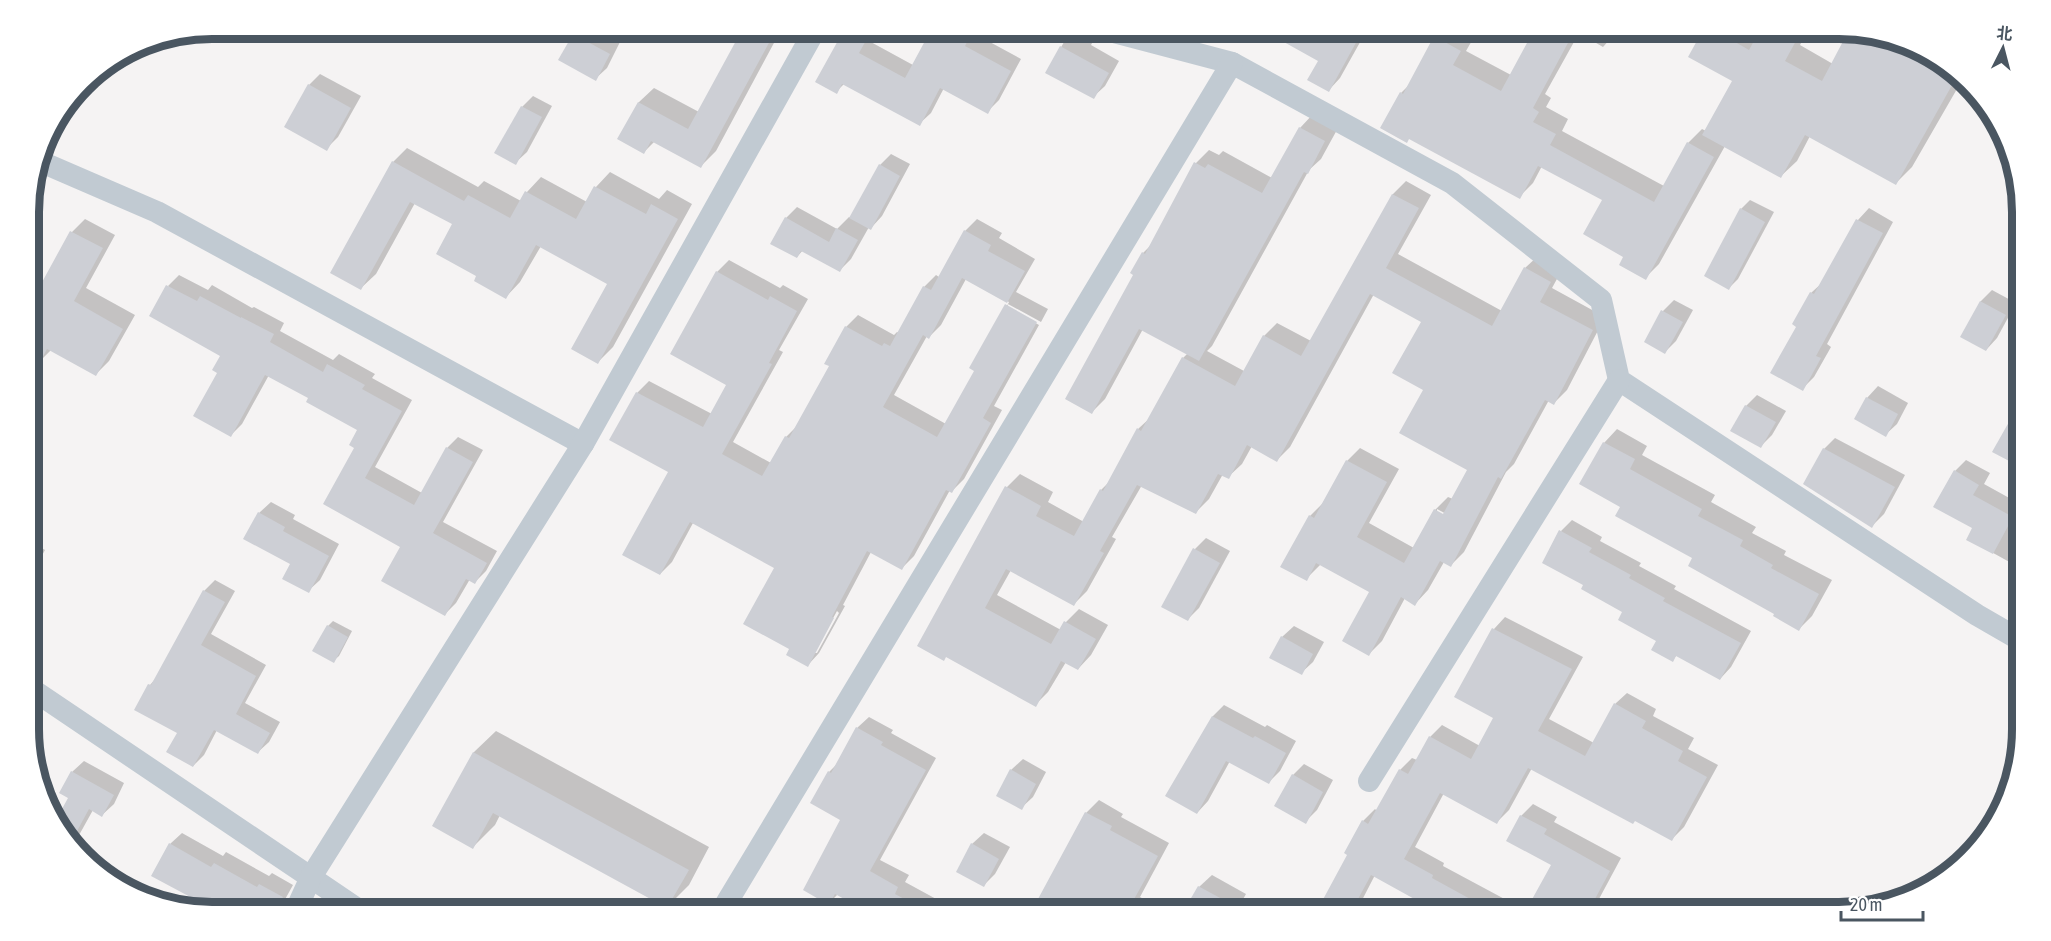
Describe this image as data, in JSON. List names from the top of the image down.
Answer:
{
  "scale_bar": "20 m",
  "north": "top"
}
